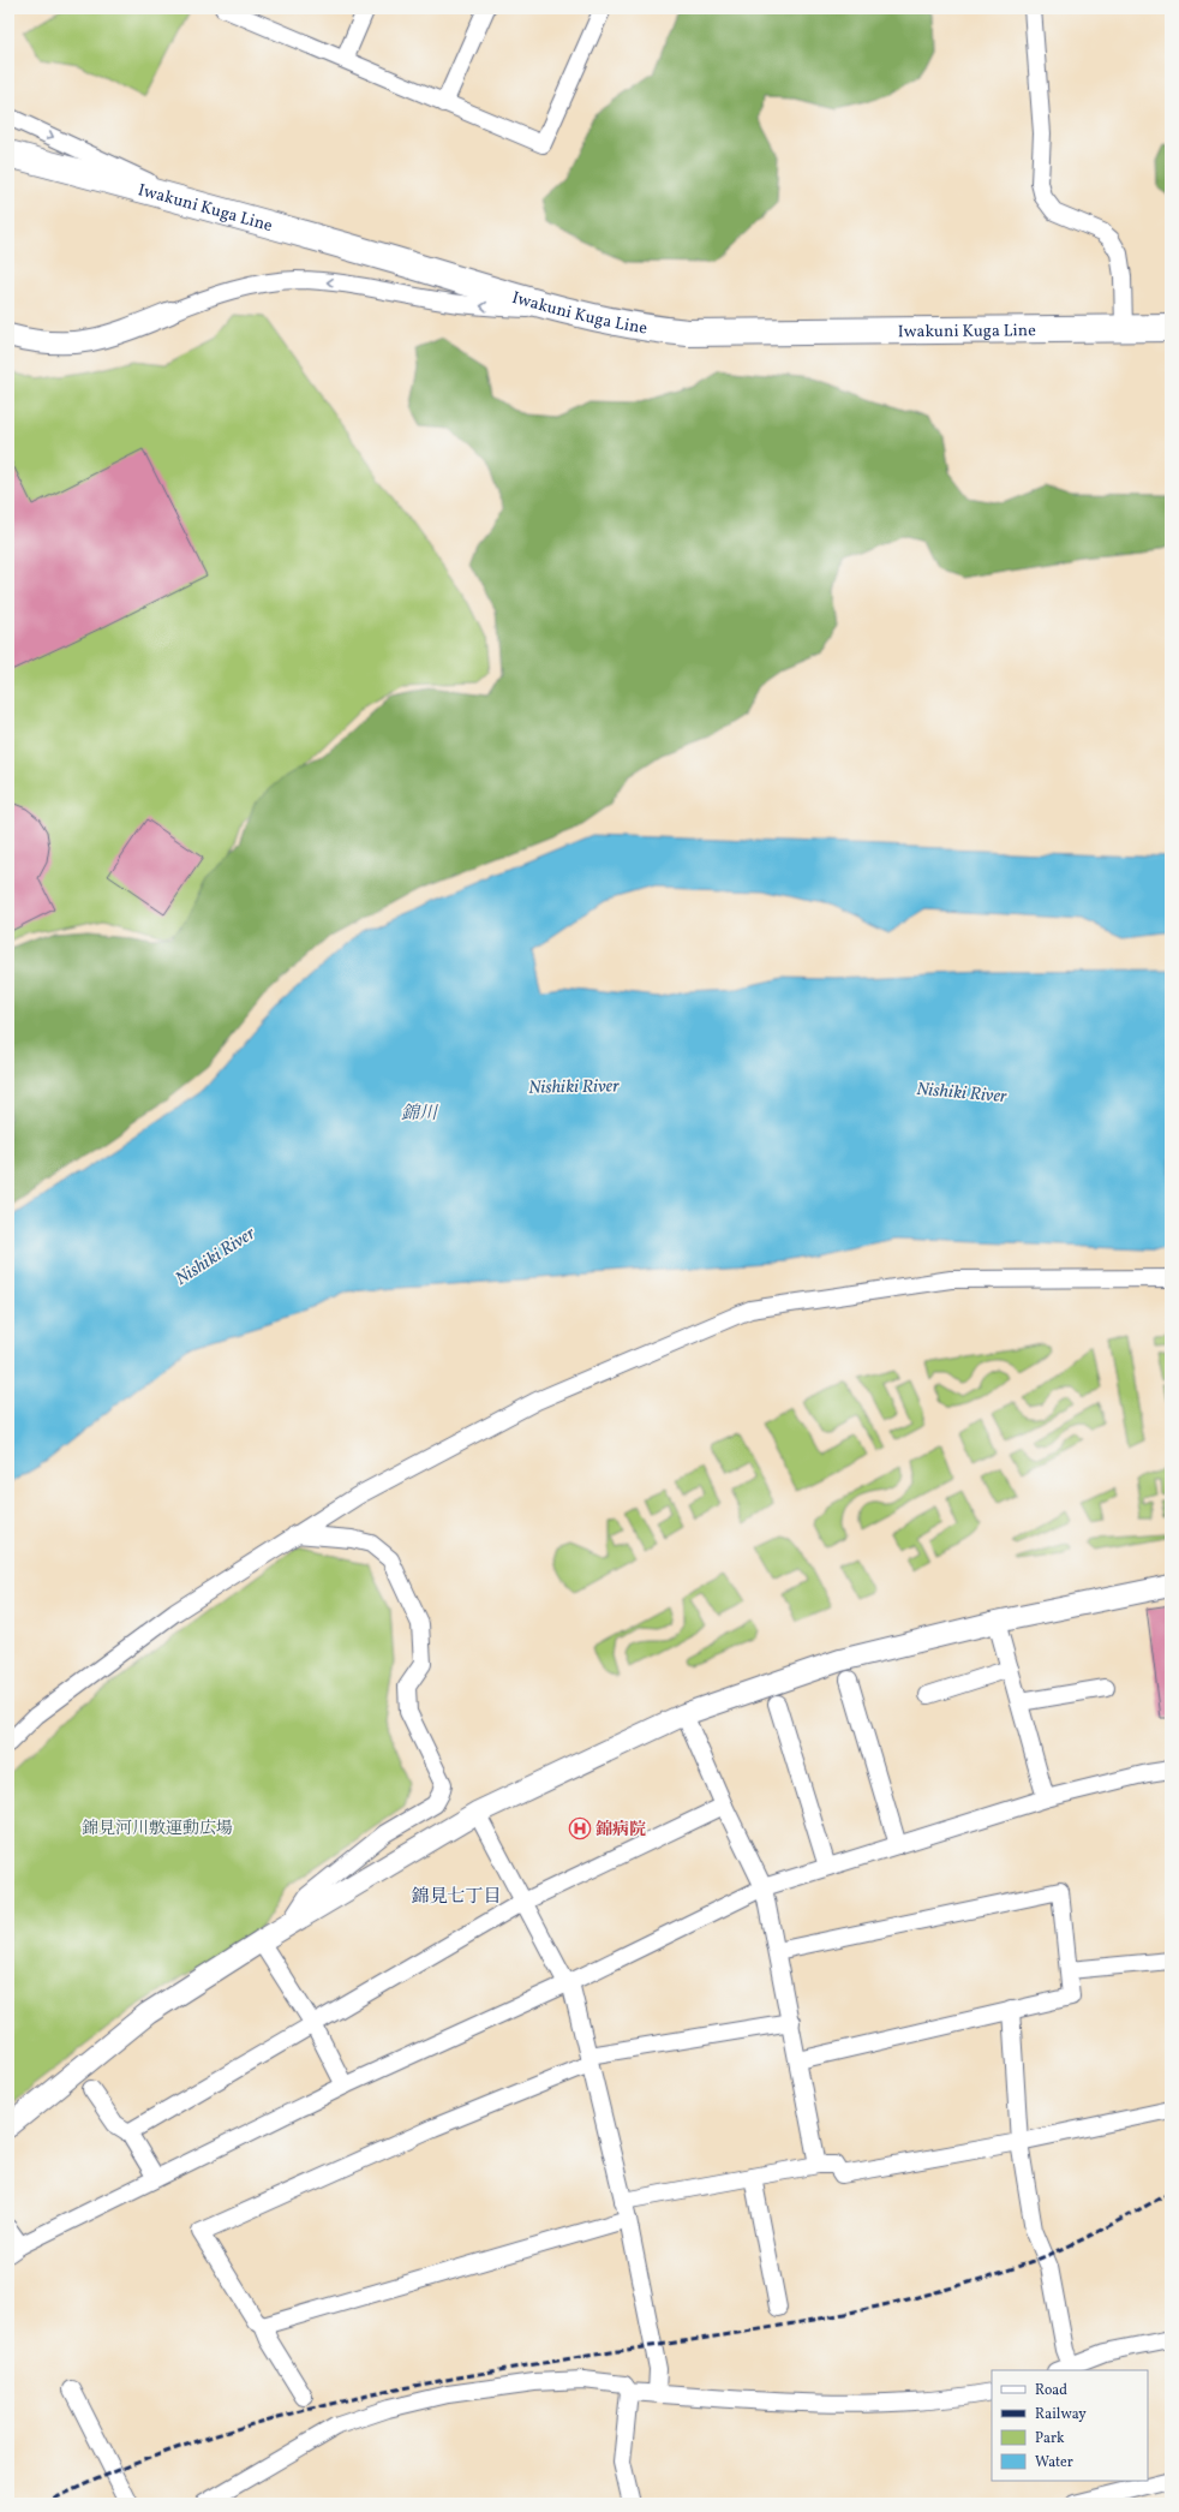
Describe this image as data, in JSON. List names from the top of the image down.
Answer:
{
  "streets": {
    "main road": ["Iwakuni Kuga Line"]
  },
  "districts": ["錦見七丁目"],
  "water": ["Nishiki River", "錦川"],
  "parks": ["錦見河川敷運動広場"],
  "places": {
    "hospital": ["錦病院"]
  },
  "legend": [
    "Road",
    "Railway",
    "Park",
    "Water"
  ]
}
